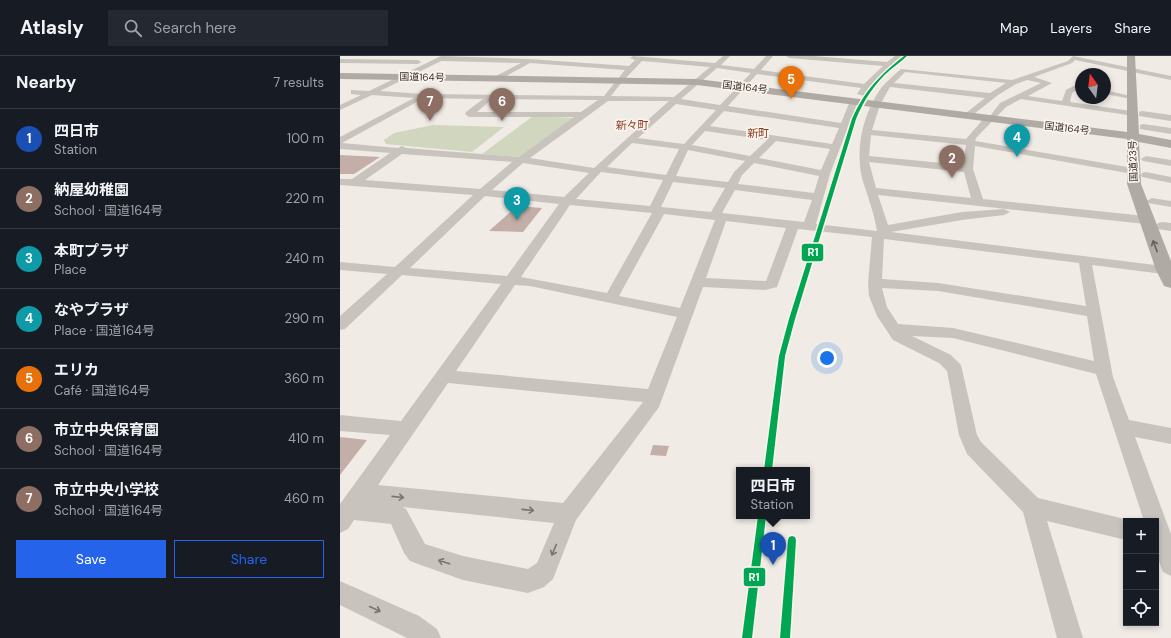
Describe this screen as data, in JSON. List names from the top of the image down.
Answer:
{
  "streets": {
    "highway": ["国道164号", "国道23号"]
  },
  "crossings": [
    ["国道164号", "国道23号"]
  ],
  "districts": ["新々町", "新町"],
  "lines": ["transit line R1"],
  "north": "top",
  "page": {
    "header": "Atlasly",
    "search": "Search here",
    "nav": ["Map", "Layers", "Share"],
    "heading": ["Nearby", "7 results"],
    "pins": [
      "5",
      "6",
      "7",
      "4",
      "2",
      "3",
      "1"
    ],
    "list": [
      {
        "mark": "1",
        "name": "四日市",
        "note": "Station",
        "value": "100 m"
      },
      {
        "mark": "2",
        "name": "納屋幼稚園",
        "note": "School · 国道164号",
        "value": "220 m"
      },
      {
        "mark": "3",
        "name": "本町プラザ",
        "note": "Place",
        "value": "240 m"
      },
      {
        "mark": "4",
        "name": "なやプラザ",
        "note": "Place · 国道164号",
        "value": "290 m"
      },
      {
        "mark": "5",
        "name": "エリカ",
        "note": "Café · 国道164号",
        "value": "360 m"
      },
      {
        "mark": "6",
        "name": "市立中央保育園",
        "note": "School · 国道164号",
        "value": "410 m"
      },
      {
        "mark": "7",
        "name": "市立中央小学校",
        "note": "School · 国道164号",
        "value": "460 m"
      }
    ],
    "popup": ["四日市", "Station"],
    "map_buttons": ["+", "−"],
    "buttons": ["Save", "Share"]
  }
}
